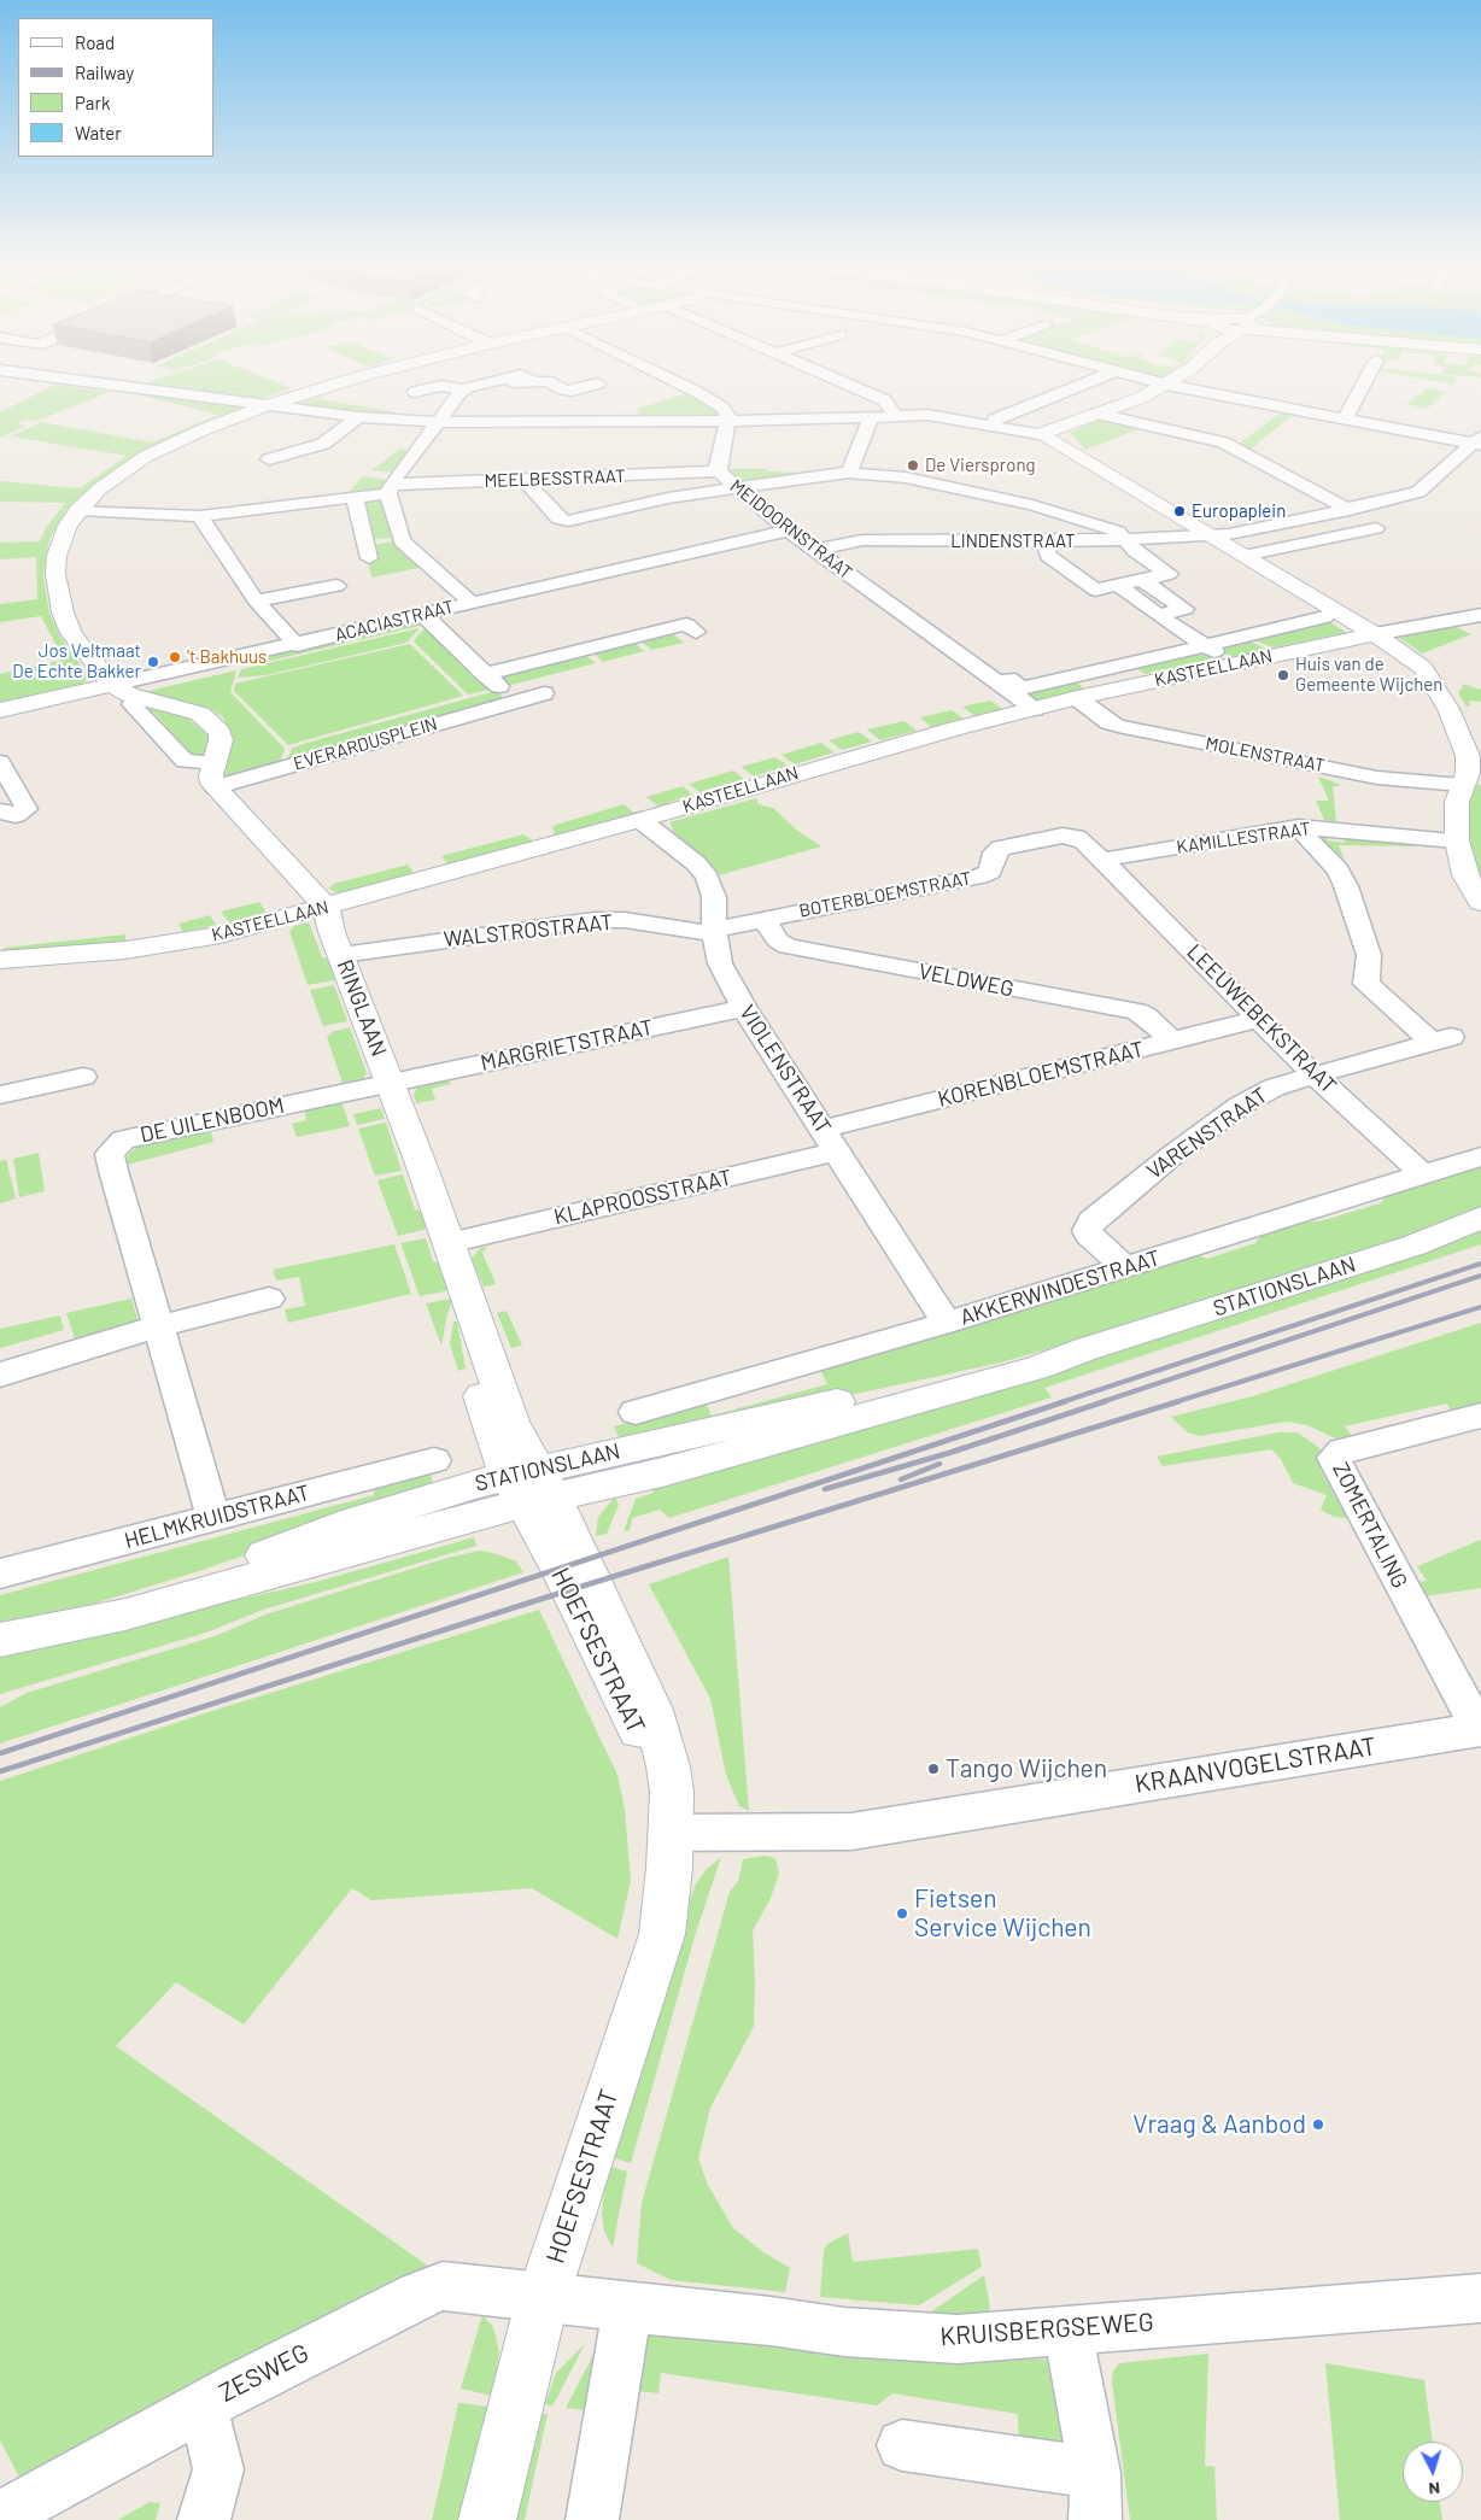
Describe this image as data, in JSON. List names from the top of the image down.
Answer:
{
  "streets": {
    "street": [
      "MEELBESSTRAAT",
      "MEIDOORNSTRAAT",
      "LINDENSTRAAT",
      "ACACIASTRAAT",
      "KASTEELLAAN",
      "EVERARDUSPLEIN",
      "MOLENSTRAAT",
      "KAMILLESTRAAT",
      "BOTERBLOEMSTRAAT",
      "WALSTROSTRAAT",
      "VELDWEG",
      "RINGLAAN",
      "LEEUWEBEKSTRAAT",
      "MARGRIETSTRAAT",
      "VIOLENSTRAAT",
      "KORENBLOEMSTRAAT",
      "DE UILENBOOM",
      "VARENSTRAAT",
      "KLAPROOSSTRAAT",
      "STATIONSLAAN",
      "AKKERWINDESTRAAT",
      "HELMKRUIDSTRAAT",
      "ZOMERTALING",
      "HOEFSESTRAAT",
      "KRAANVOGELSTRAAT",
      "KRUISBERGSEWEG",
      "ZESWEG"
    ]
  },
  "crossings": [
    ["MEELBESSTRAAT", "MEIDOORNSTRAAT"],
    ["MEIDOORNSTRAAT", "LINDENSTRAAT"],
    ["MEIDOORNSTRAAT", "ACACIASTRAAT"],
    ["MEIDOORNSTRAAT", "KASTEELLAAN"],
    ["KASTEELLAAN", "MOLENSTRAAT"],
    ["KASTEELLAAN", "RINGLAAN"],
    ["KASTEELLAAN", "VIOLENSTRAAT"],
    ["KAMILLESTRAAT", "BOTERBLOEMSTRAAT"],
    ["KAMILLESTRAAT", "LEEUWEBEKSTRAAT"],
    ["KAMILLESTRAAT", "VARENSTRAAT"],
    ["BOTERBLOEMSTRAAT", "WALSTROSTRAAT"],
    ["BOTERBLOEMSTRAAT", "VELDWEG"],
    ["BOTERBLOEMSTRAAT", "LEEUWEBEKSTRAAT"],
    ["BOTERBLOEMSTRAAT", "VIOLENSTRAAT"],
    ["WALSTROSTRAAT", "RINGLAAN"],
    ["WALSTROSTRAAT", "VIOLENSTRAAT"],
    ["VELDWEG", "KORENBLOEMSTRAAT"],
    ["RINGLAAN", "MARGRIETSTRAAT"],
    ["RINGLAAN", "DE UILENBOOM"],
    ["RINGLAAN", "KLAPROOSSTRAAT"],
    ["RINGLAAN", "STATIONSLAAN"],
    ["RINGLAAN", "HOEFSESTRAAT"],
    ["LEEUWEBEKSTRAAT", "KORENBLOEMSTRAAT"],
    ["LEEUWEBEKSTRAAT", "VARENSTRAAT"],
    ["LEEUWEBEKSTRAAT", "AKKERWINDESTRAAT"],
    ["MARGRIETSTRAAT", "VIOLENSTRAAT"],
    ["MARGRIETSTRAAT", "DE UILENBOOM"],
    ["VIOLENSTRAAT", "KORENBLOEMSTRAAT"],
    ["VIOLENSTRAAT", "KLAPROOSSTRAAT"],
    ["VIOLENSTRAAT", "AKKERWINDESTRAAT"],
    ["KORENBLOEMSTRAAT", "KLAPROOSSTRAAT"],
    ["DE UILENBOOM", "HELMKRUIDSTRAAT"],
    ["VARENSTRAAT", "AKKERWINDESTRAAT"],
    ["STATIONSLAAN", "HOEFSESTRAAT"],
    ["ZOMERTALING", "KRAANVOGELSTRAAT"],
    ["HOEFSESTRAAT", "KRAANVOGELSTRAAT"],
    ["HOEFSESTRAAT", "KRUISBERGSEWEG"],
    ["HOEFSESTRAAT", "ZESWEG"],
    ["KRUISBERGSEWEG", "ZESWEG"]
  ],
  "places": [
    "De Viersprong",
    "Europaplein",
    "'t Bakhuus",
    "Jos Veltmaat De Echte Bakker",
    "Huis van de Gemeente Wijchen",
    "Tango Wijchen",
    "Fietsen Service Wijchen",
    "Vraag & Aanbod"
  ],
  "legend": [
    "Road",
    "Railway",
    "Park",
    "Water"
  ],
  "north": "bottom"
}
